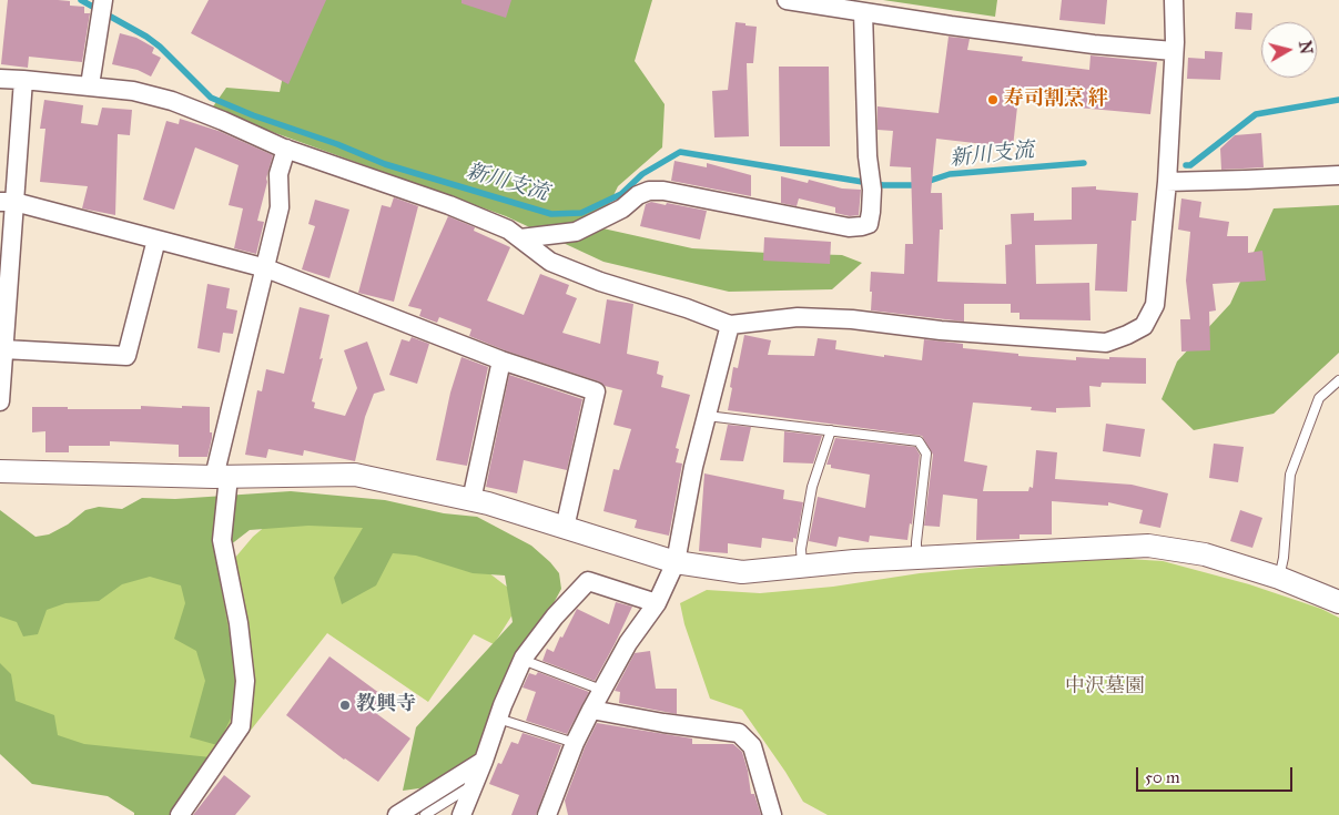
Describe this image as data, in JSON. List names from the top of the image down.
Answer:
{
  "water": ["新川支流"],
  "parks": ["中沢墓園"],
  "places": ["寿司割烹 絆", "教興寺"],
  "scale_bar": "50 m",
  "north": "right"
}
